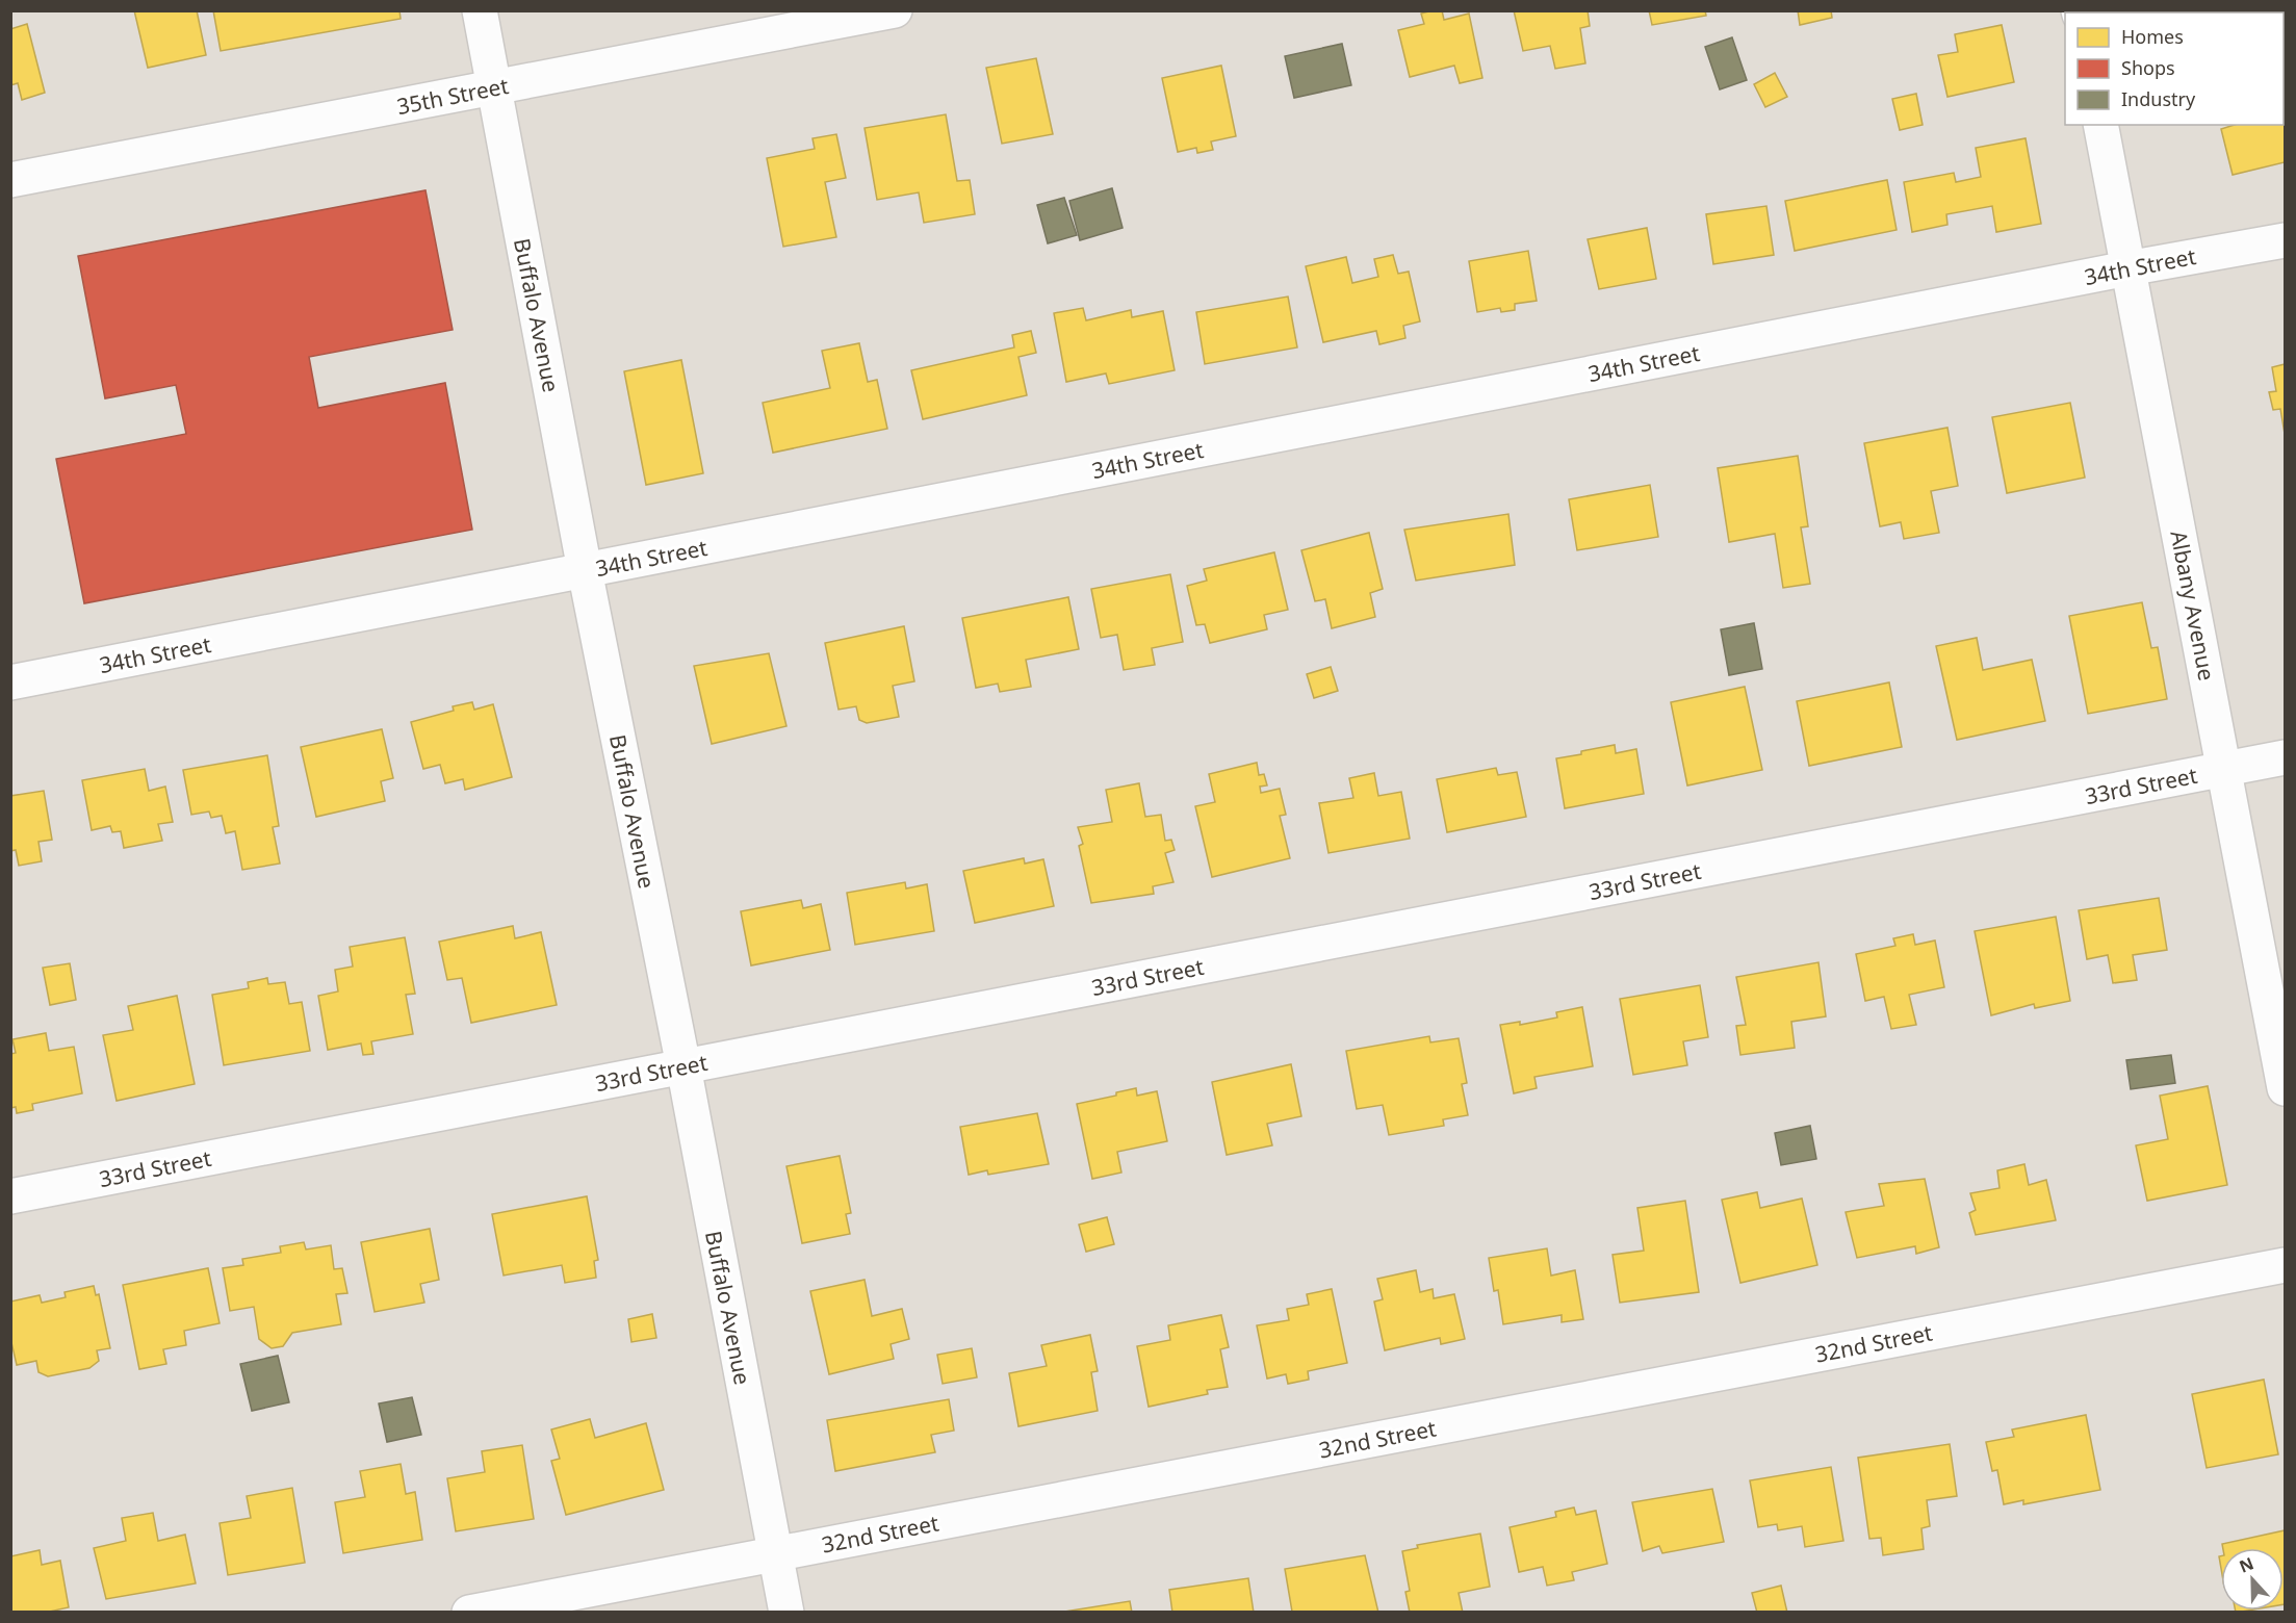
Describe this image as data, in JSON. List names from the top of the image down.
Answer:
{
  "streets": {
    "street": [
      "35th Street",
      "34th Street",
      "Buffalo Avenue",
      "Albany Avenue",
      "33rd Street",
      "32nd Street"
    ]
  },
  "crossings": [
    ["35th Street", "Buffalo Avenue"],
    ["34th Street", "Buffalo Avenue"],
    ["34th Street", "Albany Avenue"],
    ["Buffalo Avenue", "33rd Street"],
    ["Buffalo Avenue", "32nd Street"],
    ["Albany Avenue", "33rd Street"]
  ],
  "legend": ["Homes", "Shops", "Industry"],
  "north": "top"
}
